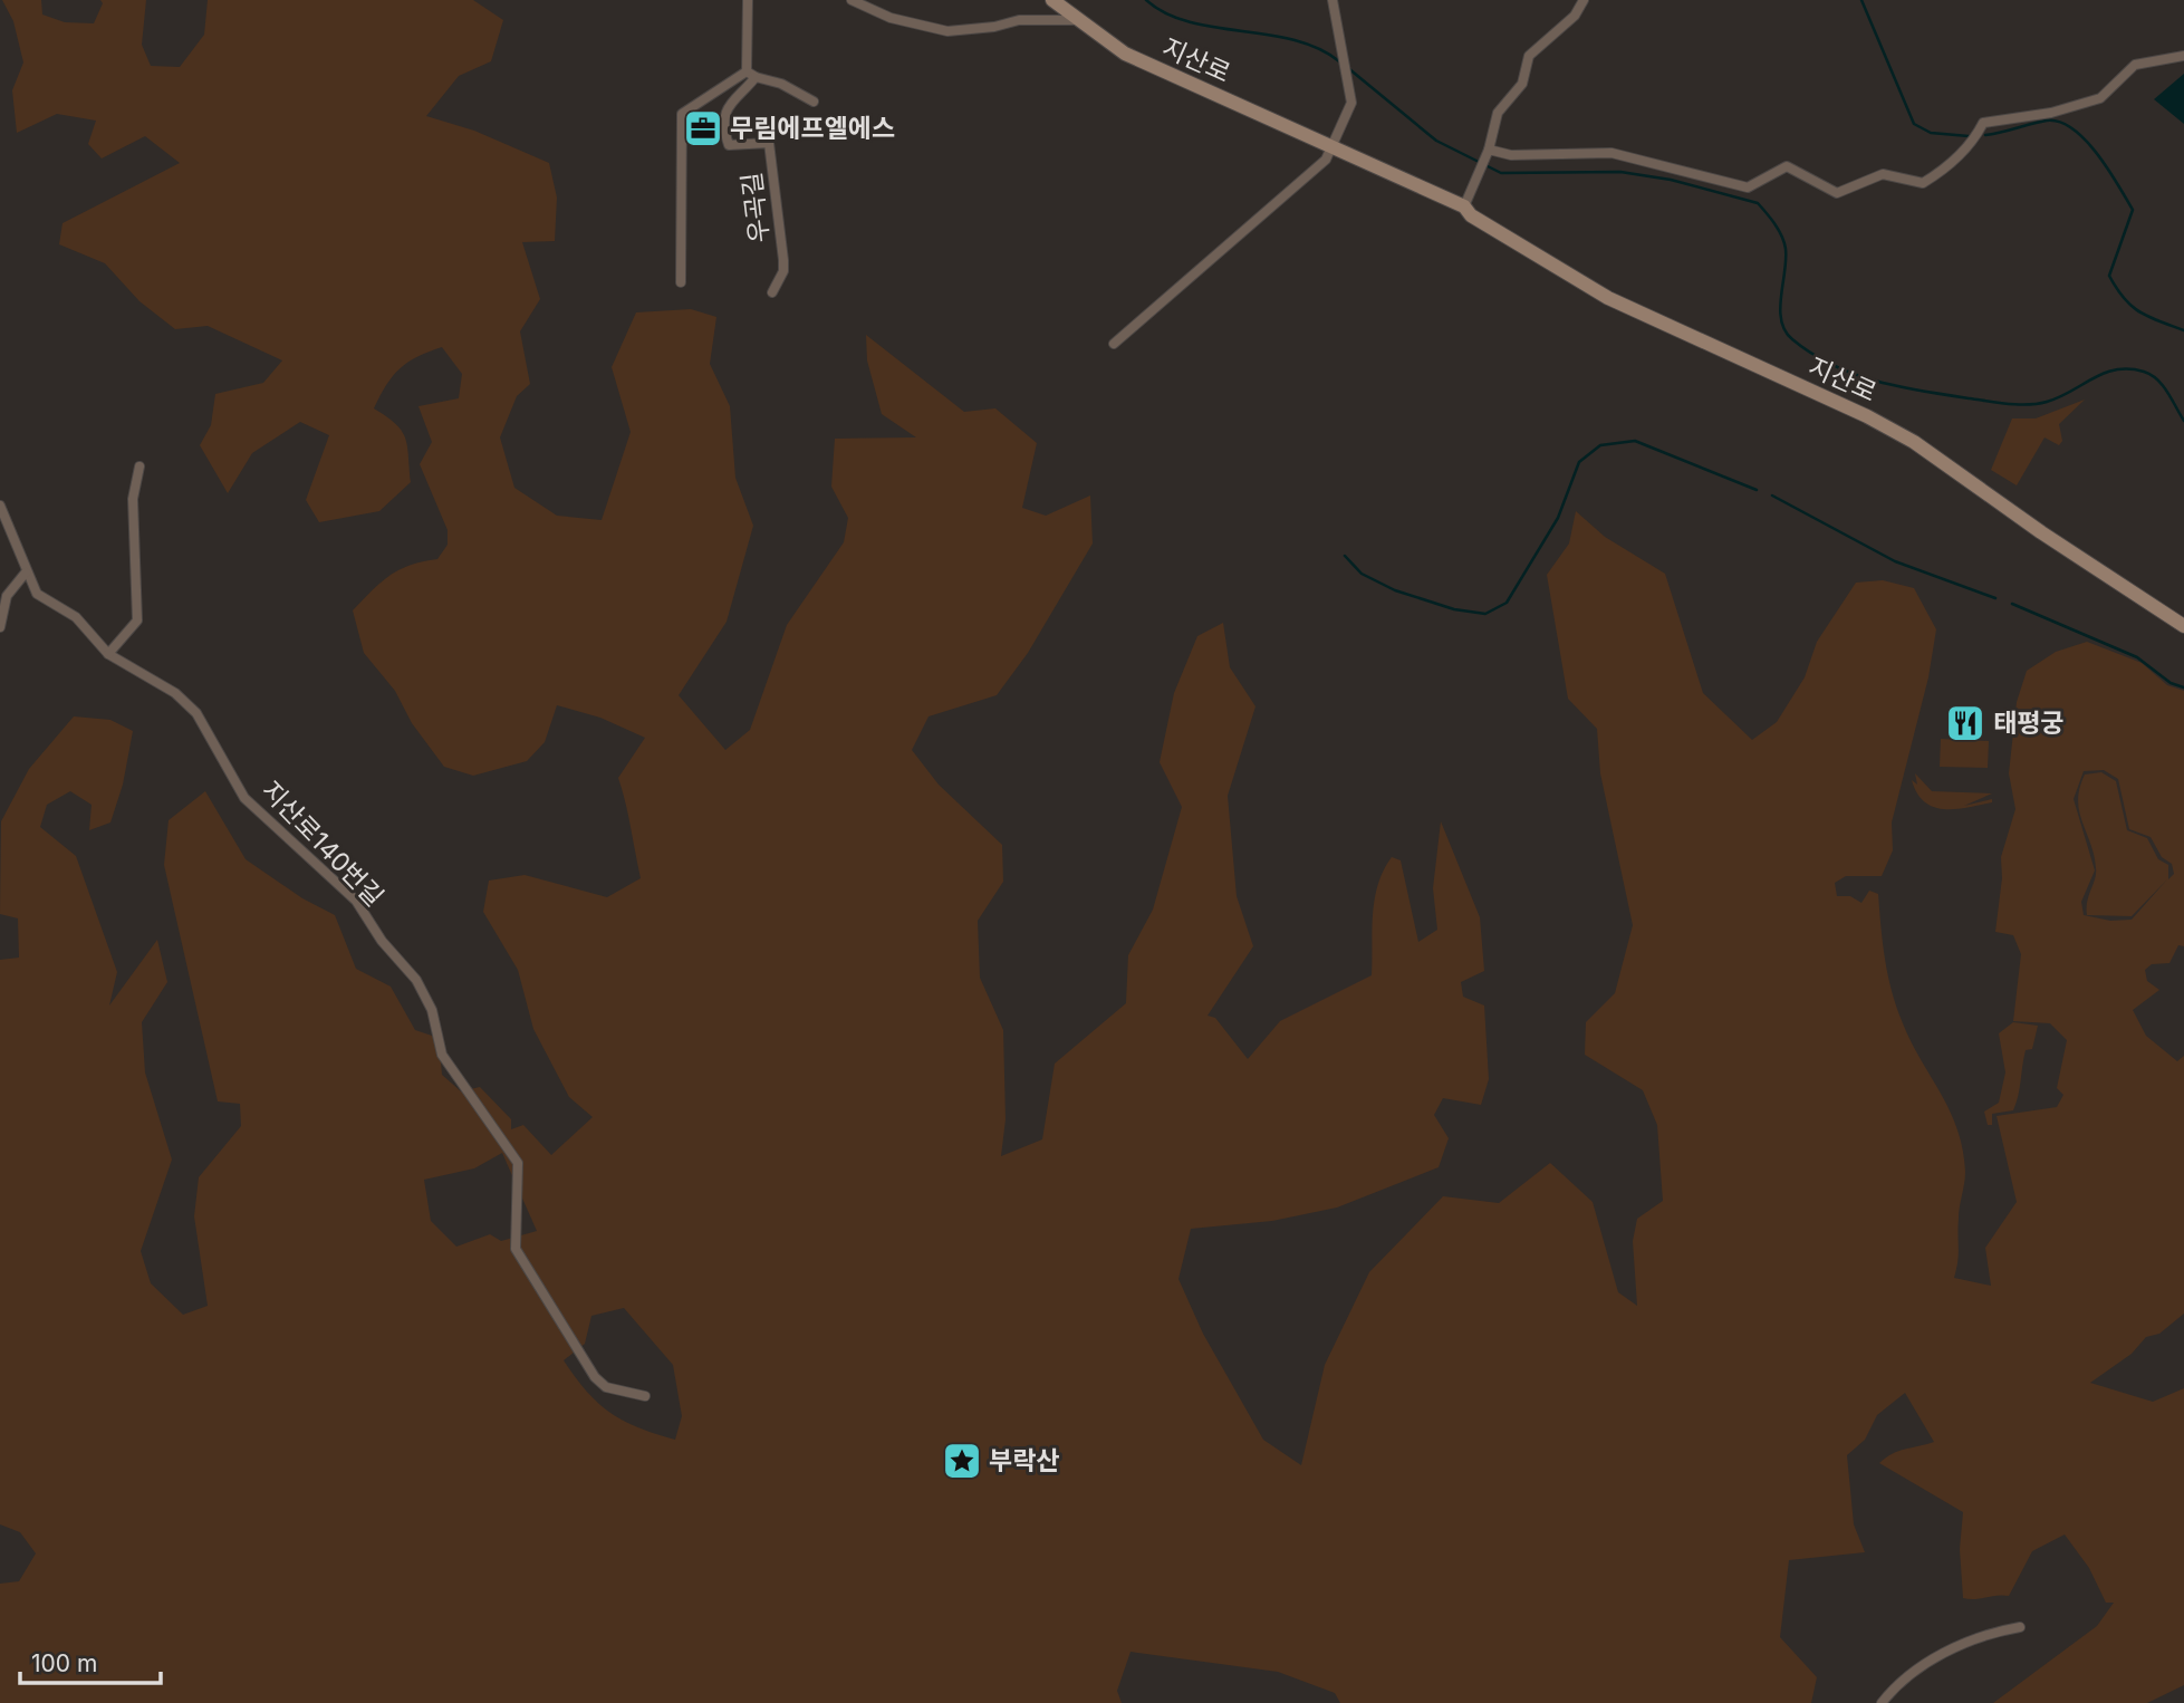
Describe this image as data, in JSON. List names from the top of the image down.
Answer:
{
  "streets": {
    "main road": ["지산로"],
    "street": ["우곡길", "지산로140번길"]
  },
  "places": {
    "office": ["무림에프엘에스"],
    "restaurant": ["태평궁"],
    "place": ["부락산"]
  },
  "scale_bar": "100 m"
}
